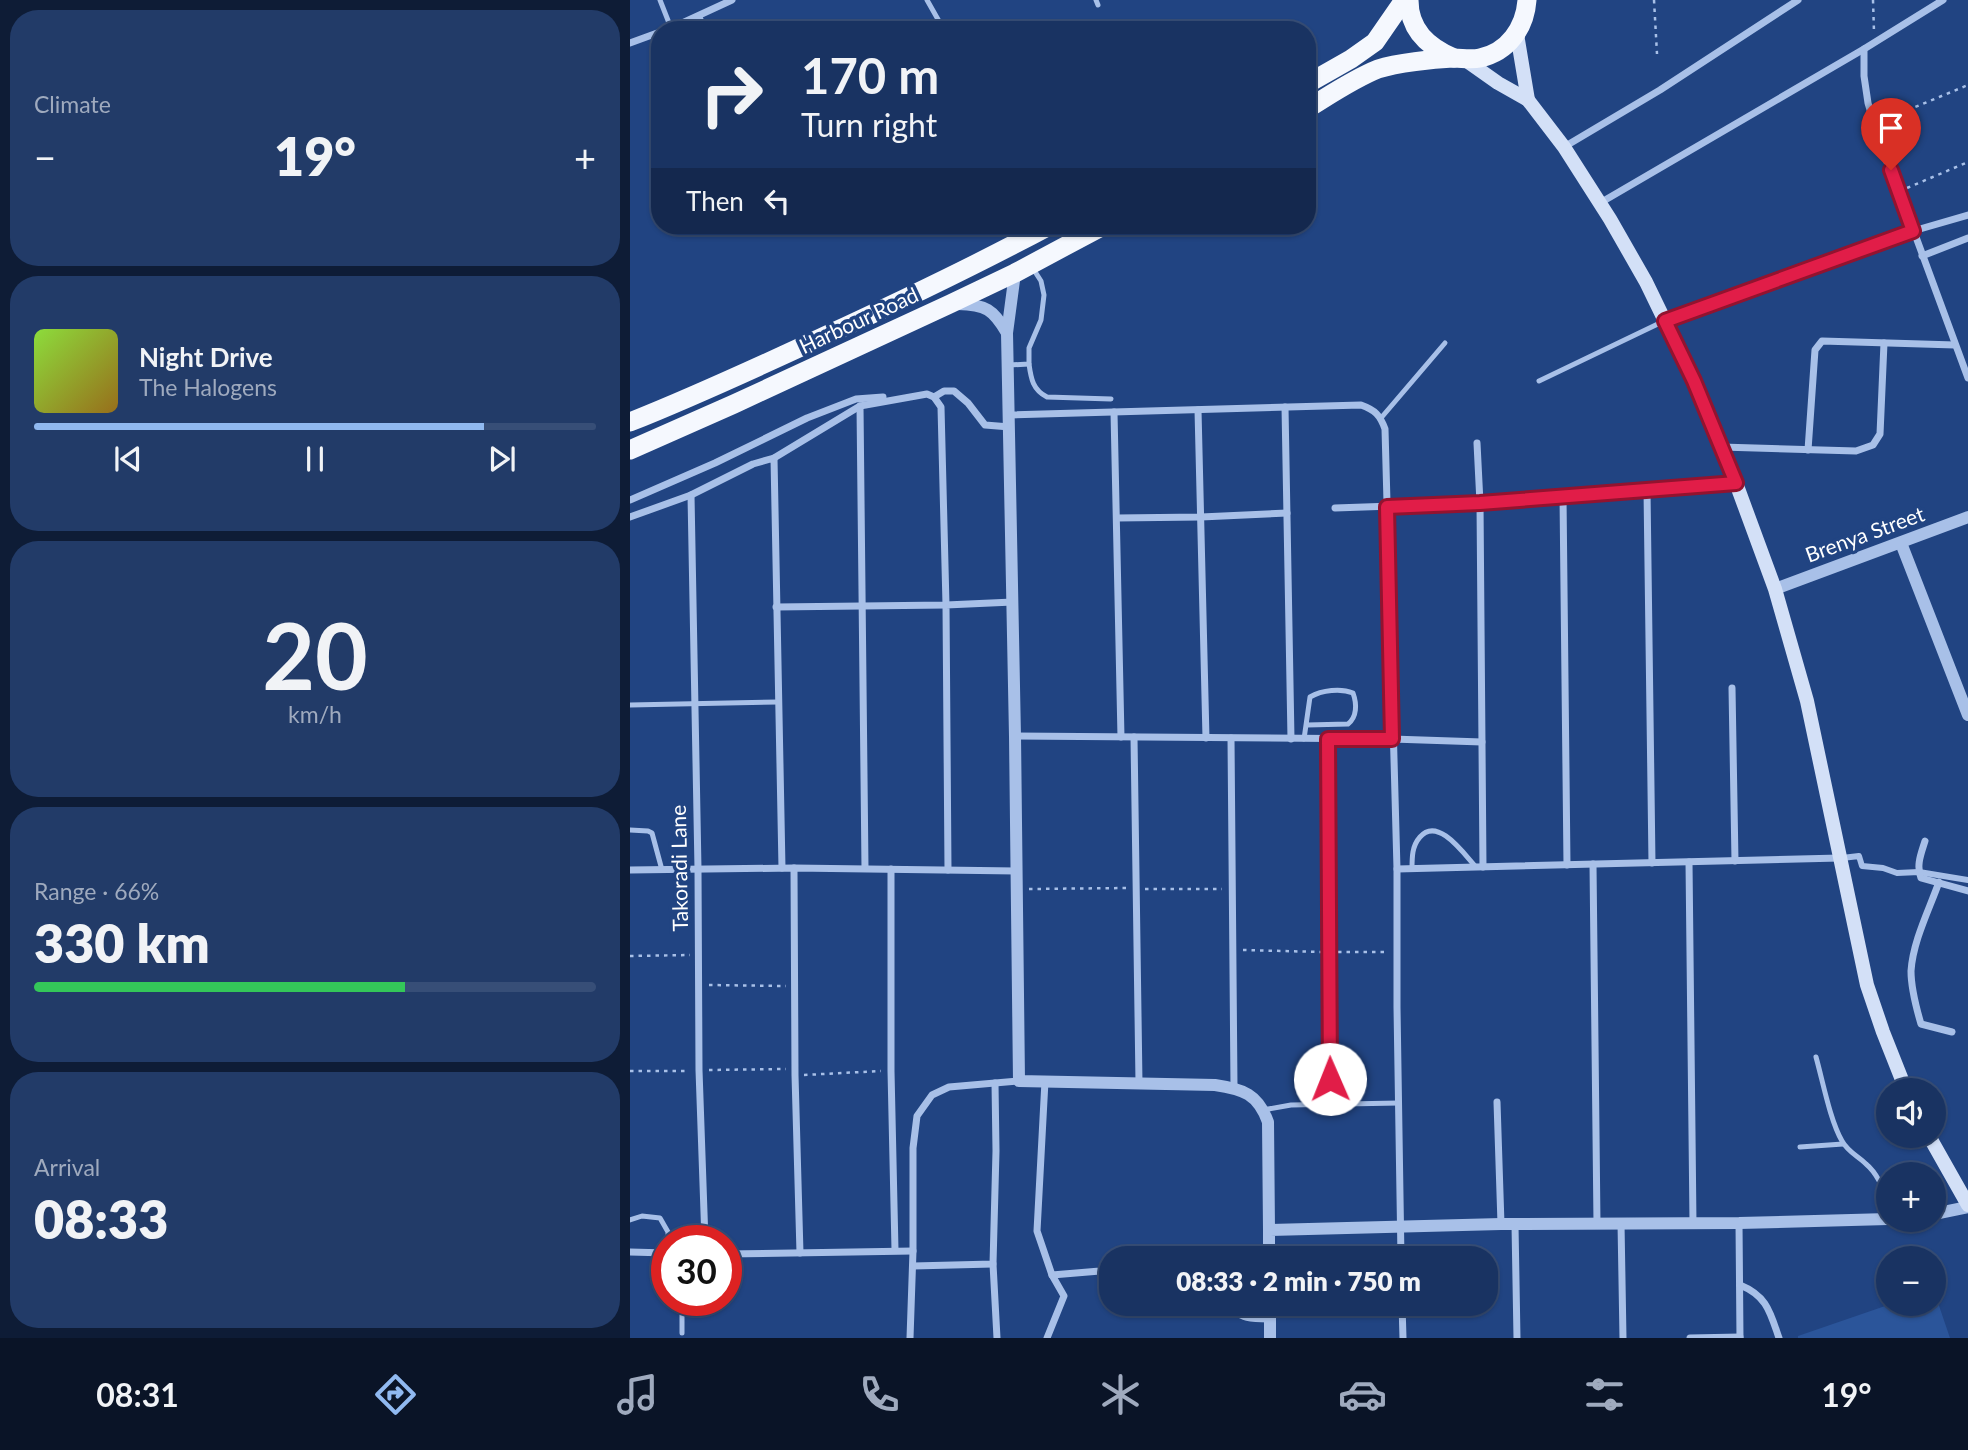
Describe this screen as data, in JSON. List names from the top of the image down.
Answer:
{
  "streets": {
    "highway": ["Harbour Road"],
    "street": ["Brenya Street", "Takoradi Lane"]
  },
  "page": {
    "tile": [
      "Climate",
      ["20", "km/h"],
      ["Range · 66%", "330 km"],
      ["Arrival", "08:33"]
    ],
    "turn": ["170 m", "Turn right"],
    "heat": ["−", "19°", "+"],
    "then": "Then",
    "song": ["Night Drive", "The Halogens"],
    "map_buttons": ["+", "−"],
    "limit": "30",
    "trip": "08:33 · 2 min · 750 m",
    "tabs": ["08:31", "19°"]
  }
}
